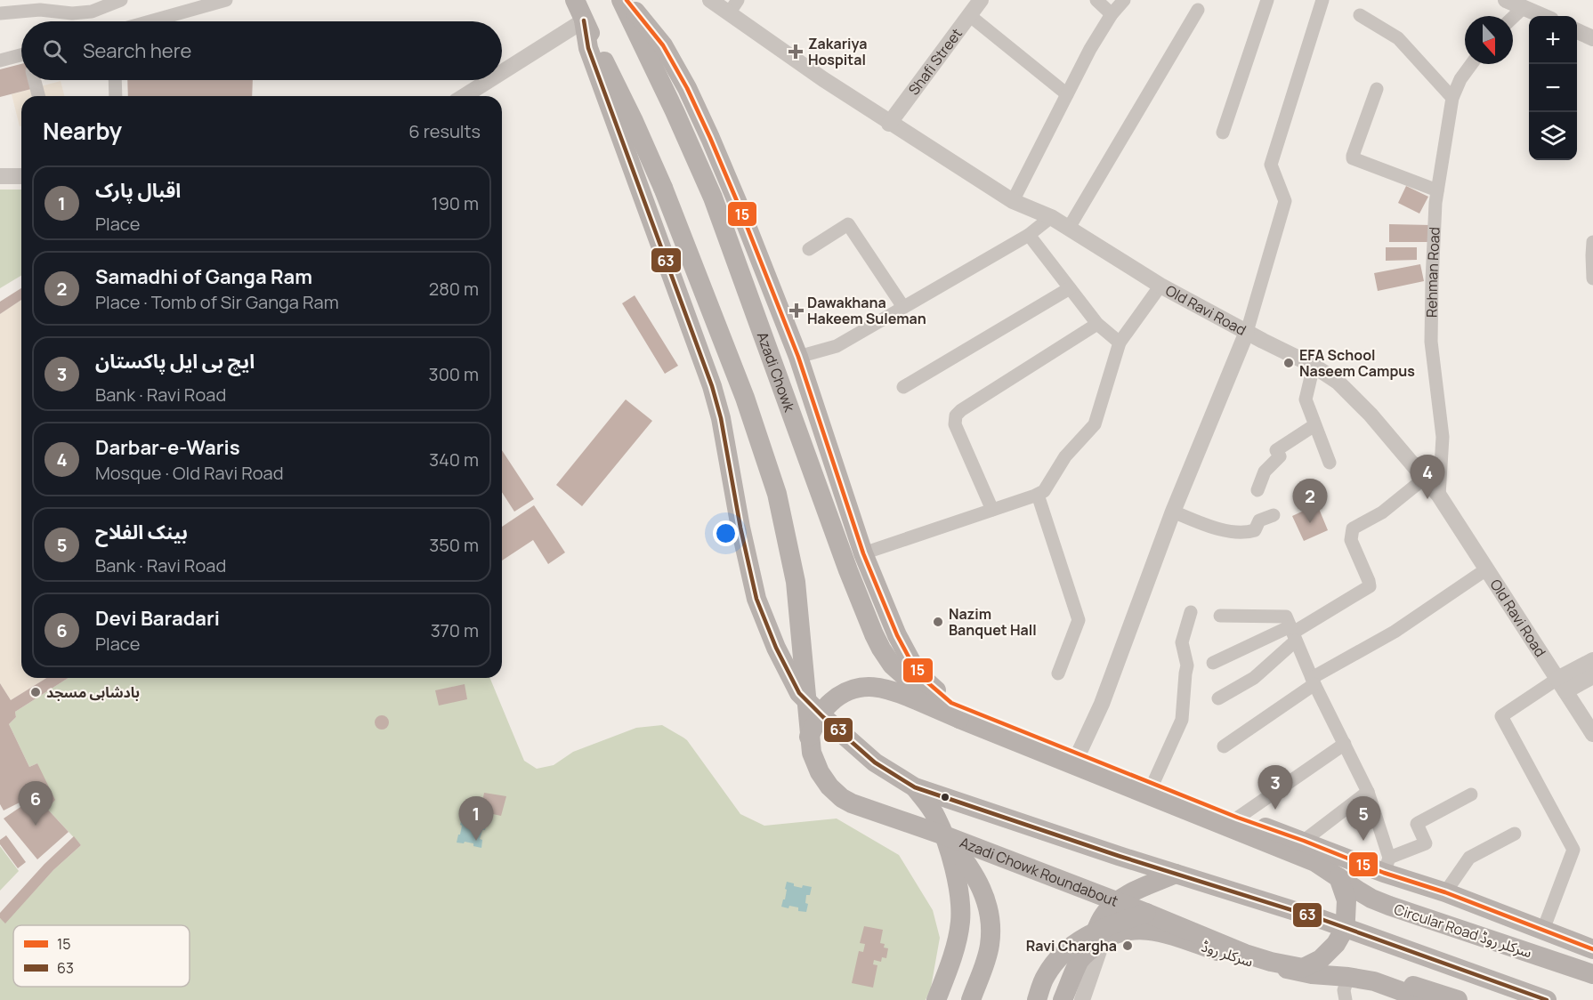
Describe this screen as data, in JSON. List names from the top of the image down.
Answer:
{
  "streets": {
    "main road": [
      "Azadi Chowk",
      "Azadi Chowk Roundabout",
      "Circular Road سرکلر روڈ",
      "سرکلر روڈ"
    ],
    "street": ["Shafi Street", "Rehman Road", "Old Ravi Road"]
  },
  "crossings": [
    ["Shafi Street", "Old Ravi Road"],
    ["Rehman Road", "Old Ravi Road"]
  ],
  "places": {
    "health": ["Zakariya Hospital", "Dawakhana Hakeem Suleman"],
    "other": [
      "EFA School Naseem Campus",
      "Nazim Banquet Hall",
      "بادشاہی مسجد",
      "Ravi Chargha"
    ]
  },
  "lines": ["transit line 15", "transit line 63"],
  "legend": ["15", "63"],
  "north": "bottom",
  "page": {
    "map_buttons": ["+", "−"],
    "search": "Search here",
    "heading": ["Nearby", "6 results"],
    "list": [
      {
        "mark": "1",
        "name": "اقبال پارک",
        "note": "Place",
        "value": "190 m"
      },
      {
        "mark": "2",
        "name": "Samadhi of Ganga Ram",
        "note": "Place · Tomb of Sir Ganga Ram",
        "value": "280 m"
      },
      {
        "mark": "3",
        "name": "ایچ بی ایل پاکستان",
        "note": "Bank · Ravi Road",
        "value": "300 m"
      },
      {
        "mark": "4",
        "name": "Darbar-e-Waris",
        "note": "Mosque · Old Ravi Road",
        "value": "340 m"
      },
      {
        "mark": "5",
        "name": "بینک الفلاح",
        "note": "Bank · Ravi Road",
        "value": "350 m"
      },
      {
        "mark": "6",
        "name": "Devi Baradari",
        "note": "Place",
        "value": "370 m"
      }
    ],
    "pins": [
      "4",
      "2",
      "3",
      "6",
      "1",
      "5"
    ]
  }
}
